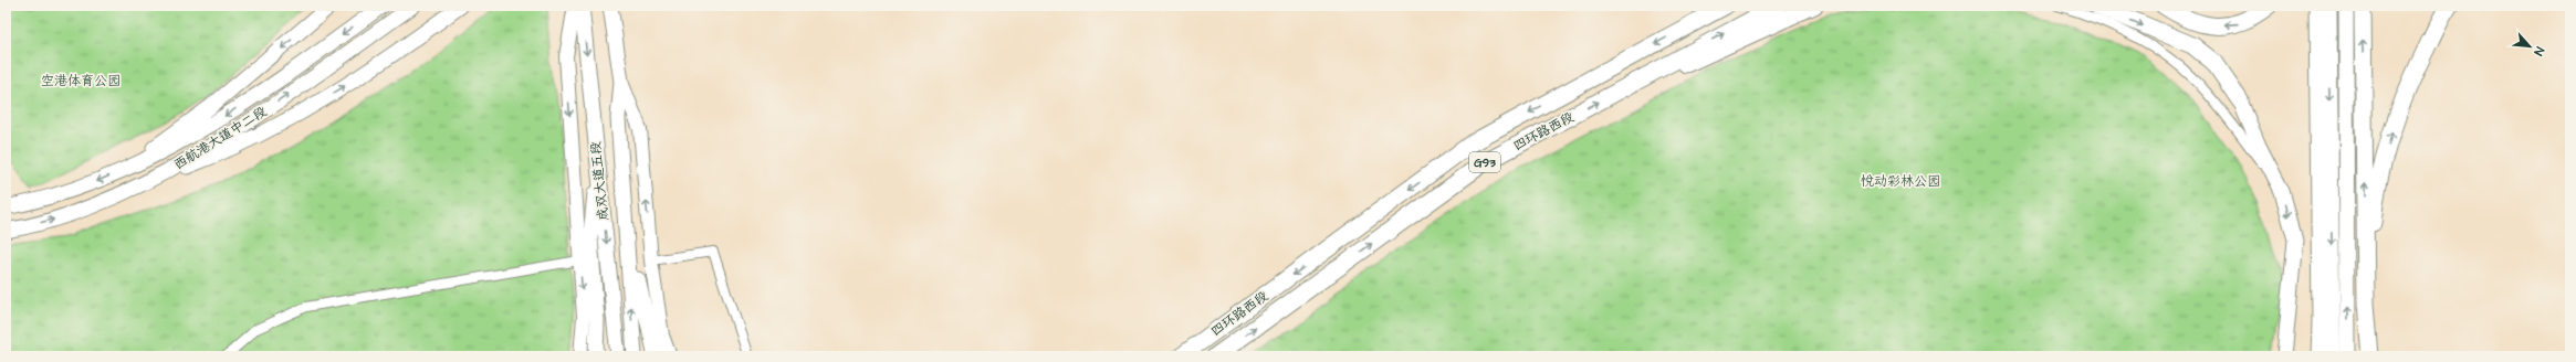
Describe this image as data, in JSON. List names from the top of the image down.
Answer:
{
  "streets": {
    "highway": ["四环路西段", "G93"],
    "main road": ["西航港大道中二段", "成双大道五段"]
  },
  "parks": ["空港体育公园", "悦动彩林公园"],
  "north": "bottom right"
}
